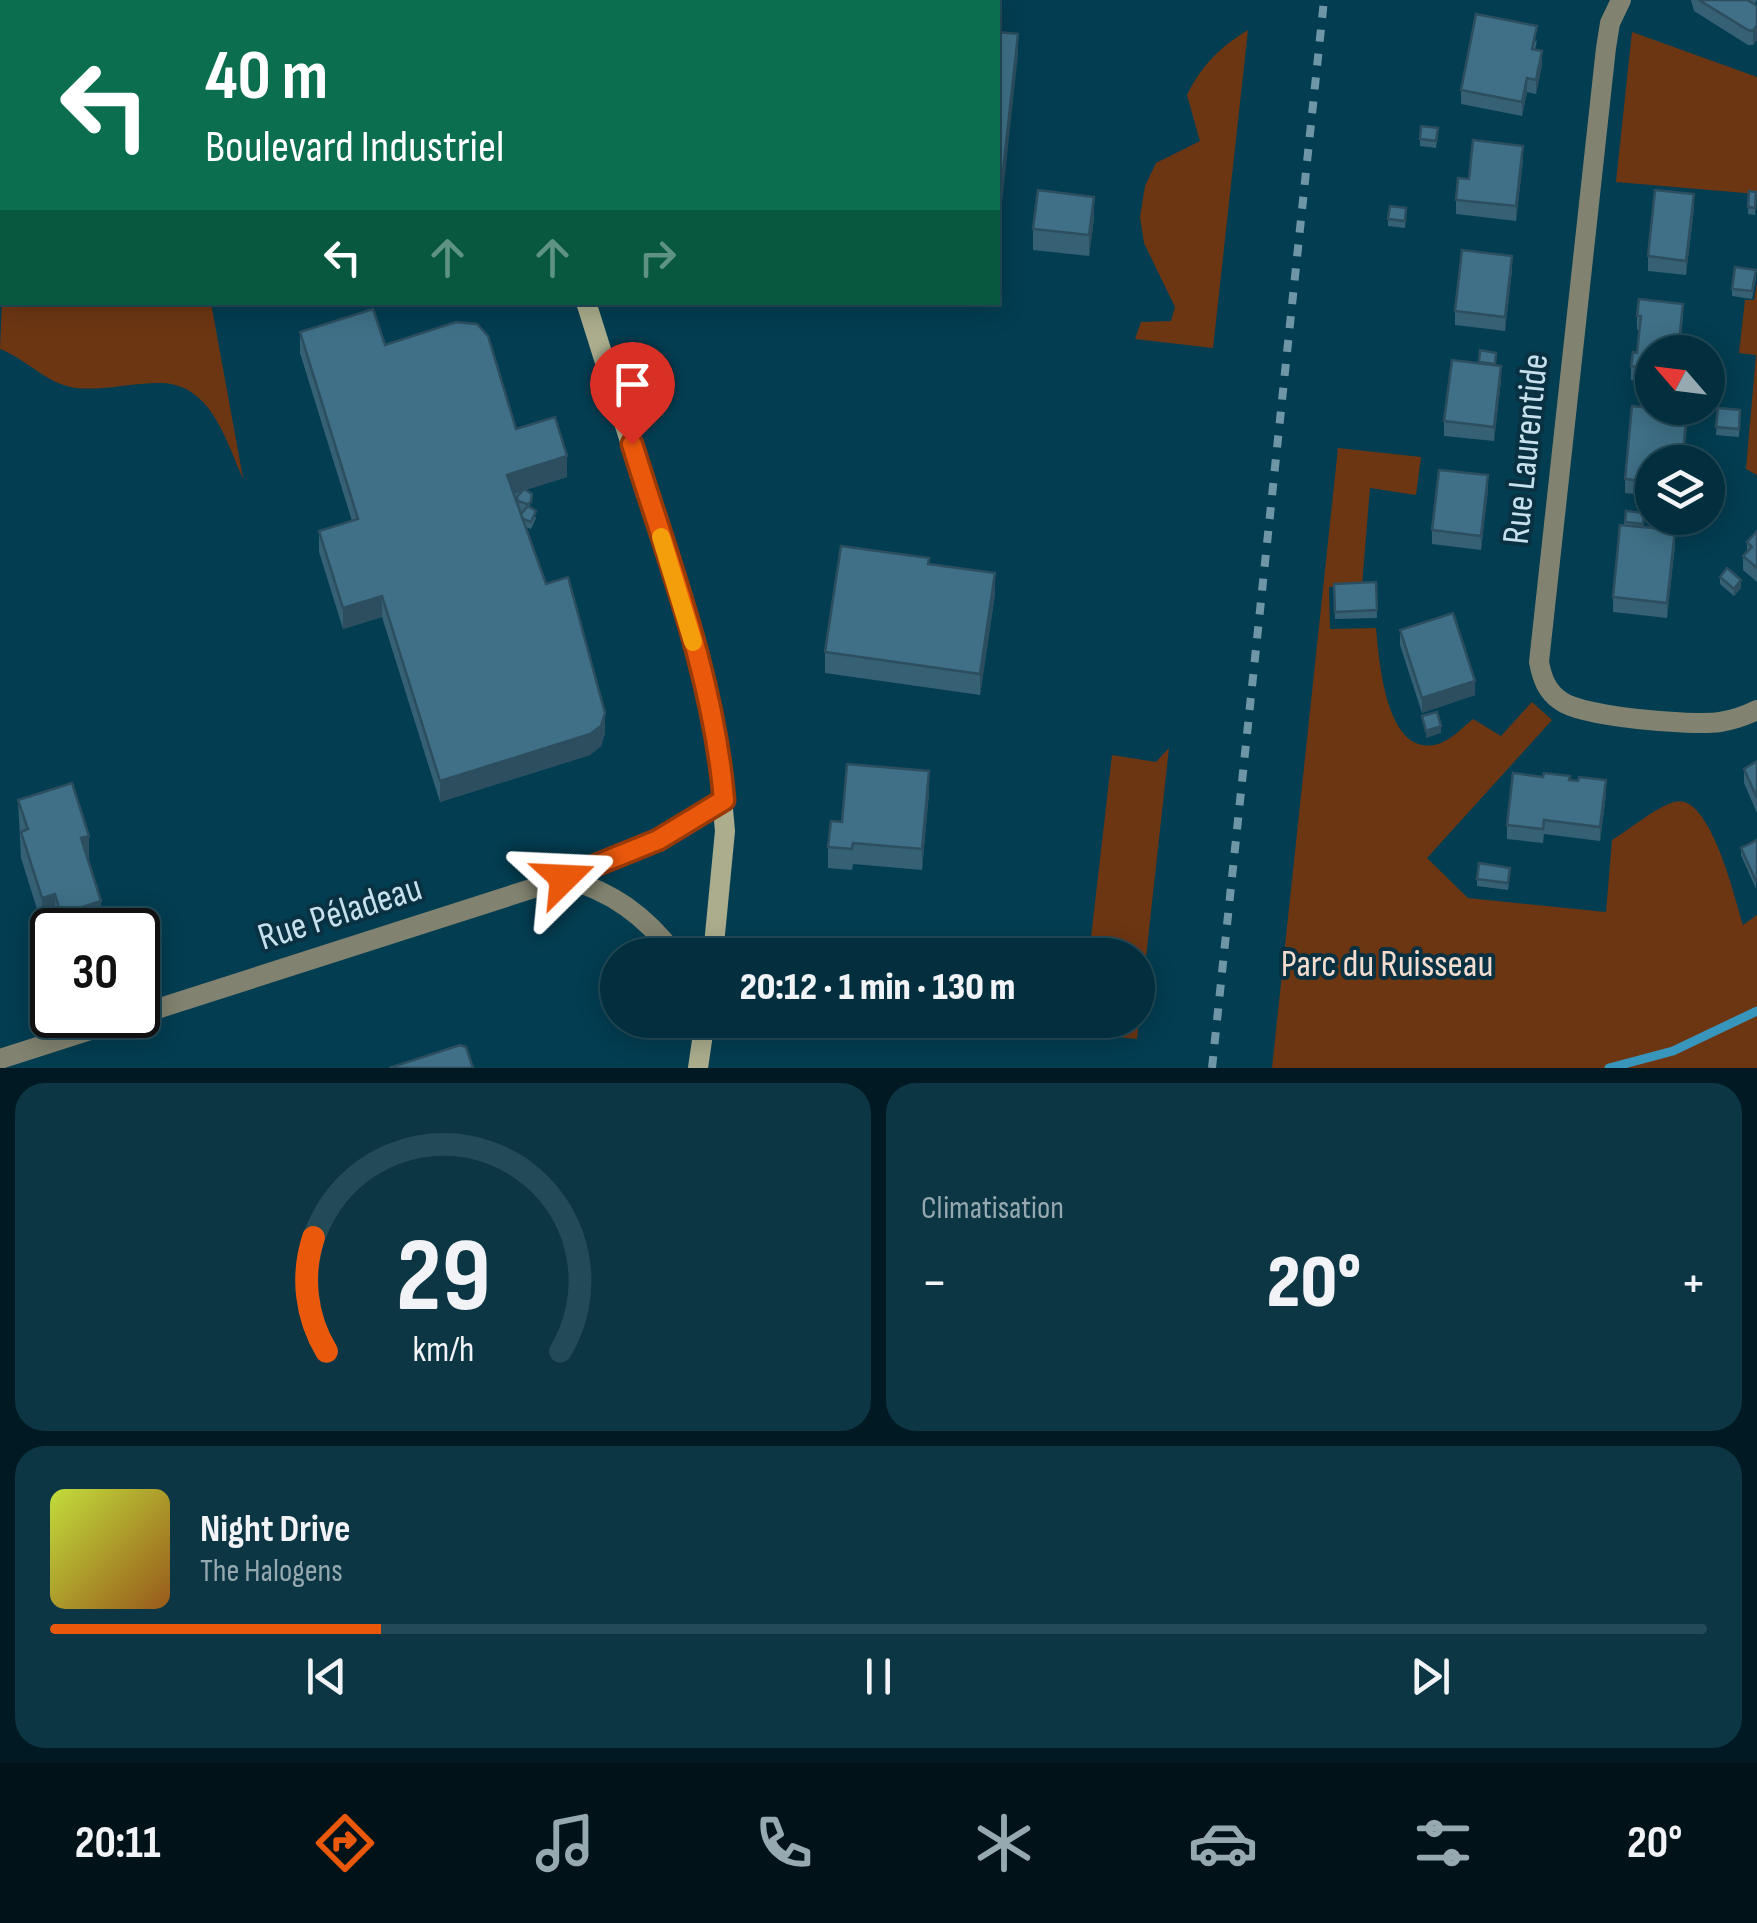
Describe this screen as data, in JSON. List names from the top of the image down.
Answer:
{
  "streets": {
    "street": ["Rue Laurentide", "Rue Péladeau"]
  },
  "parks": ["Parc du Ruisseau"],
  "north": "top left",
  "page": {
    "turn": ["40 m", "Boulevard Industriel"],
    "limit": "30",
    "trip": "20:12 · 1 min · 130 m",
    "tile": "Climatisation",
    "heat": ["−", "20°", "+"],
    "song": ["Night Drive", "The Halogens"],
    "tabs": ["20:11", "20°"],
    "gauge": ["29", "km/h"]
  }
}
